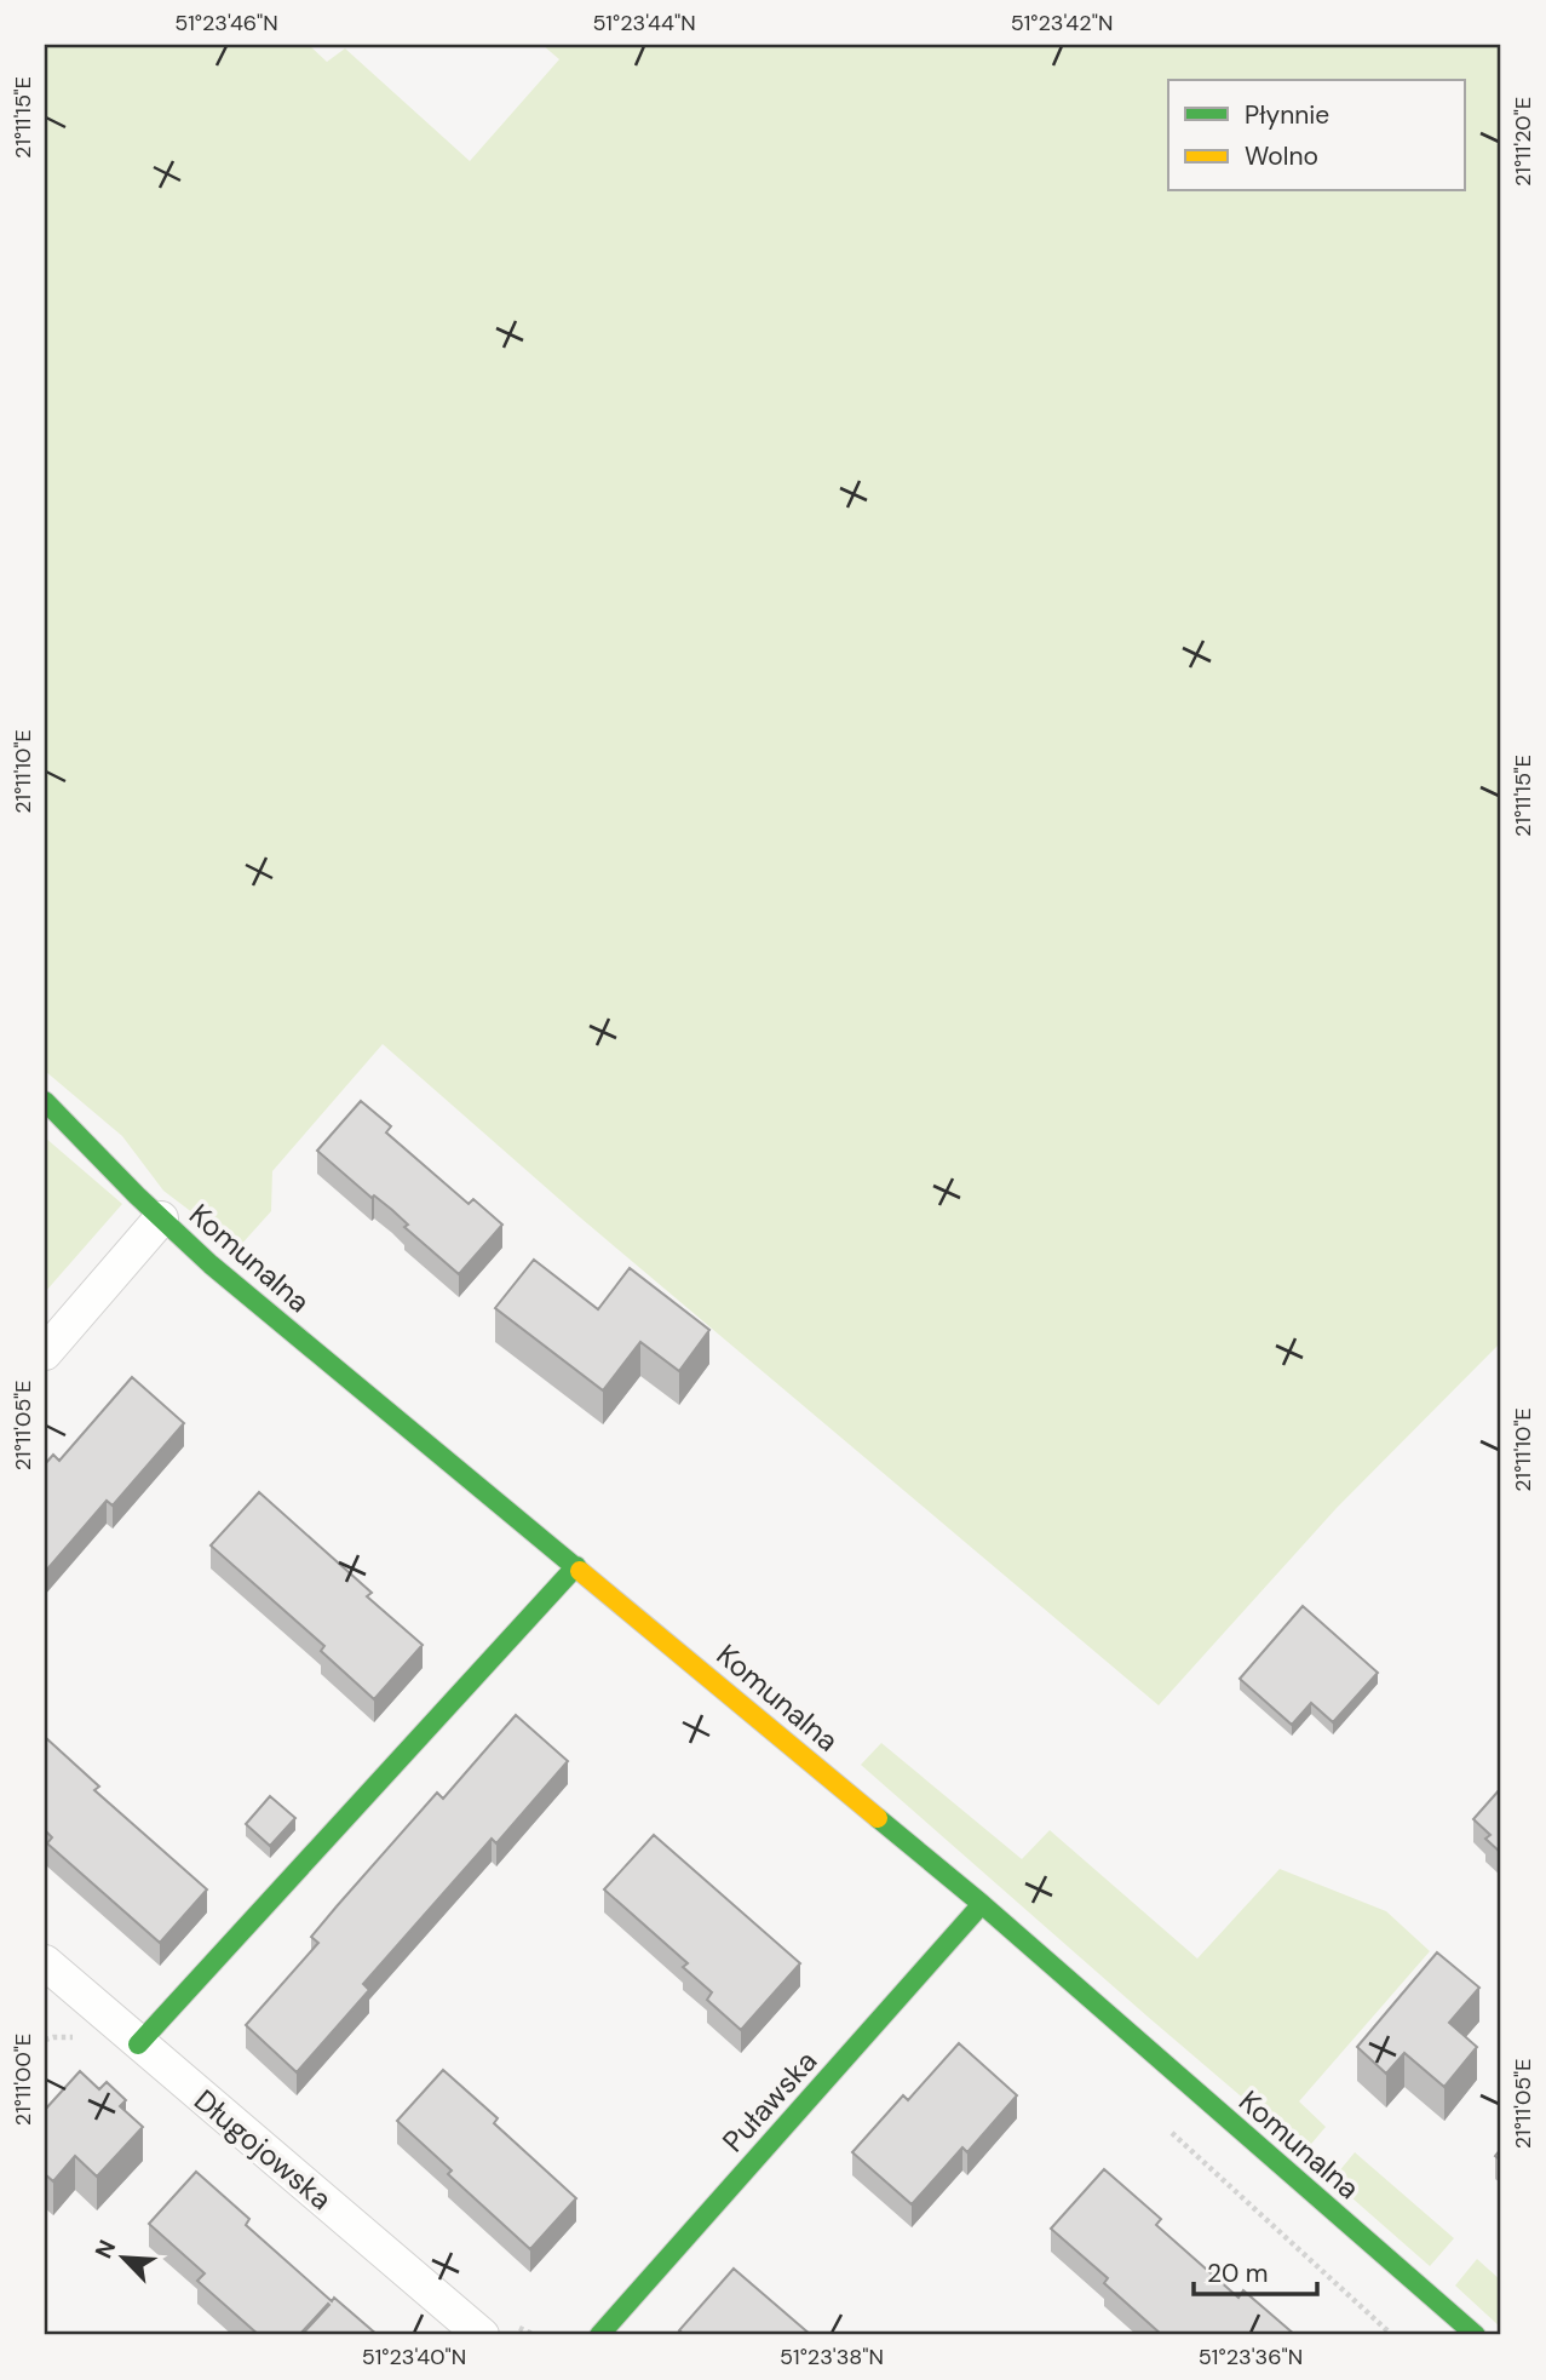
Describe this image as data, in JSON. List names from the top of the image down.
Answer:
{
  "streets": {
    "street": ["Komunalna", "Puławska", "Długojowska"]
  },
  "crossings": [
    ["Komunalna", "Puławska"]
  ],
  "legend": ["Płynnie", "Wolno"],
  "scale_bar": "20 m",
  "north": "top left",
  "coordinates": [
    "51°23'46\"N",
    "51°23'44\"N",
    "51°23'42\"N",
    "21°11'15\"E",
    "21°11'20\"E",
    "21°11'10\"E",
    "21°11'05\"E",
    "21°11'00\"E",
    "51°23'40\"N",
    "51°23'38\"N",
    "51°23'36\"N"
  ]
}
